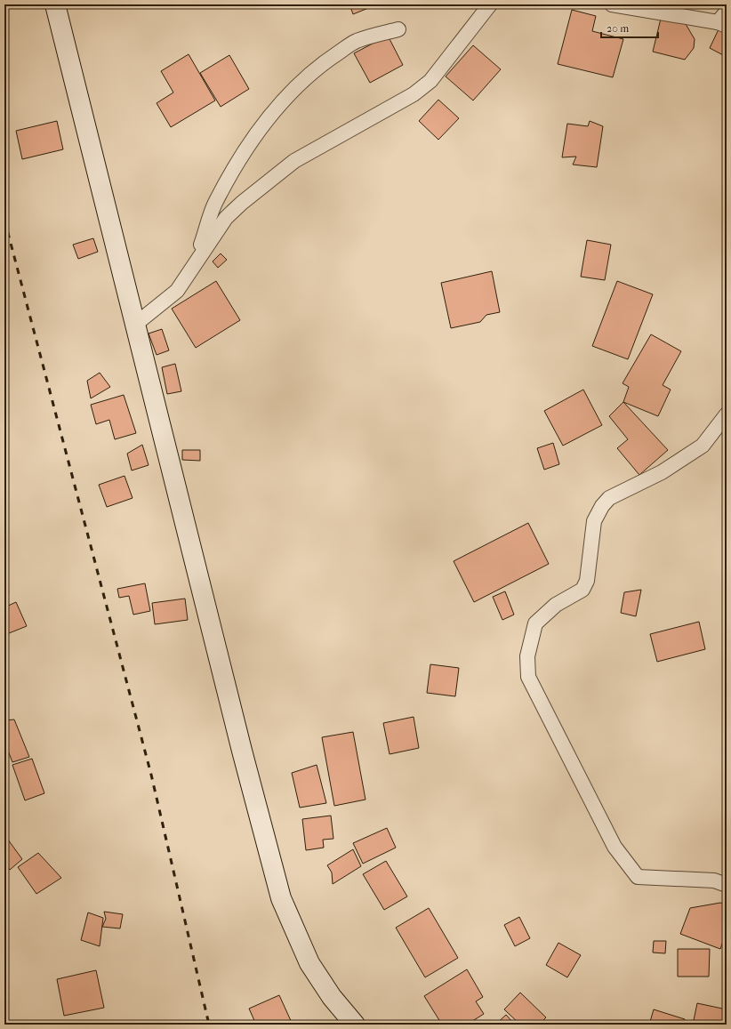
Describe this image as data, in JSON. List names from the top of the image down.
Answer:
{
  "scale_bar": "20 m"
}
